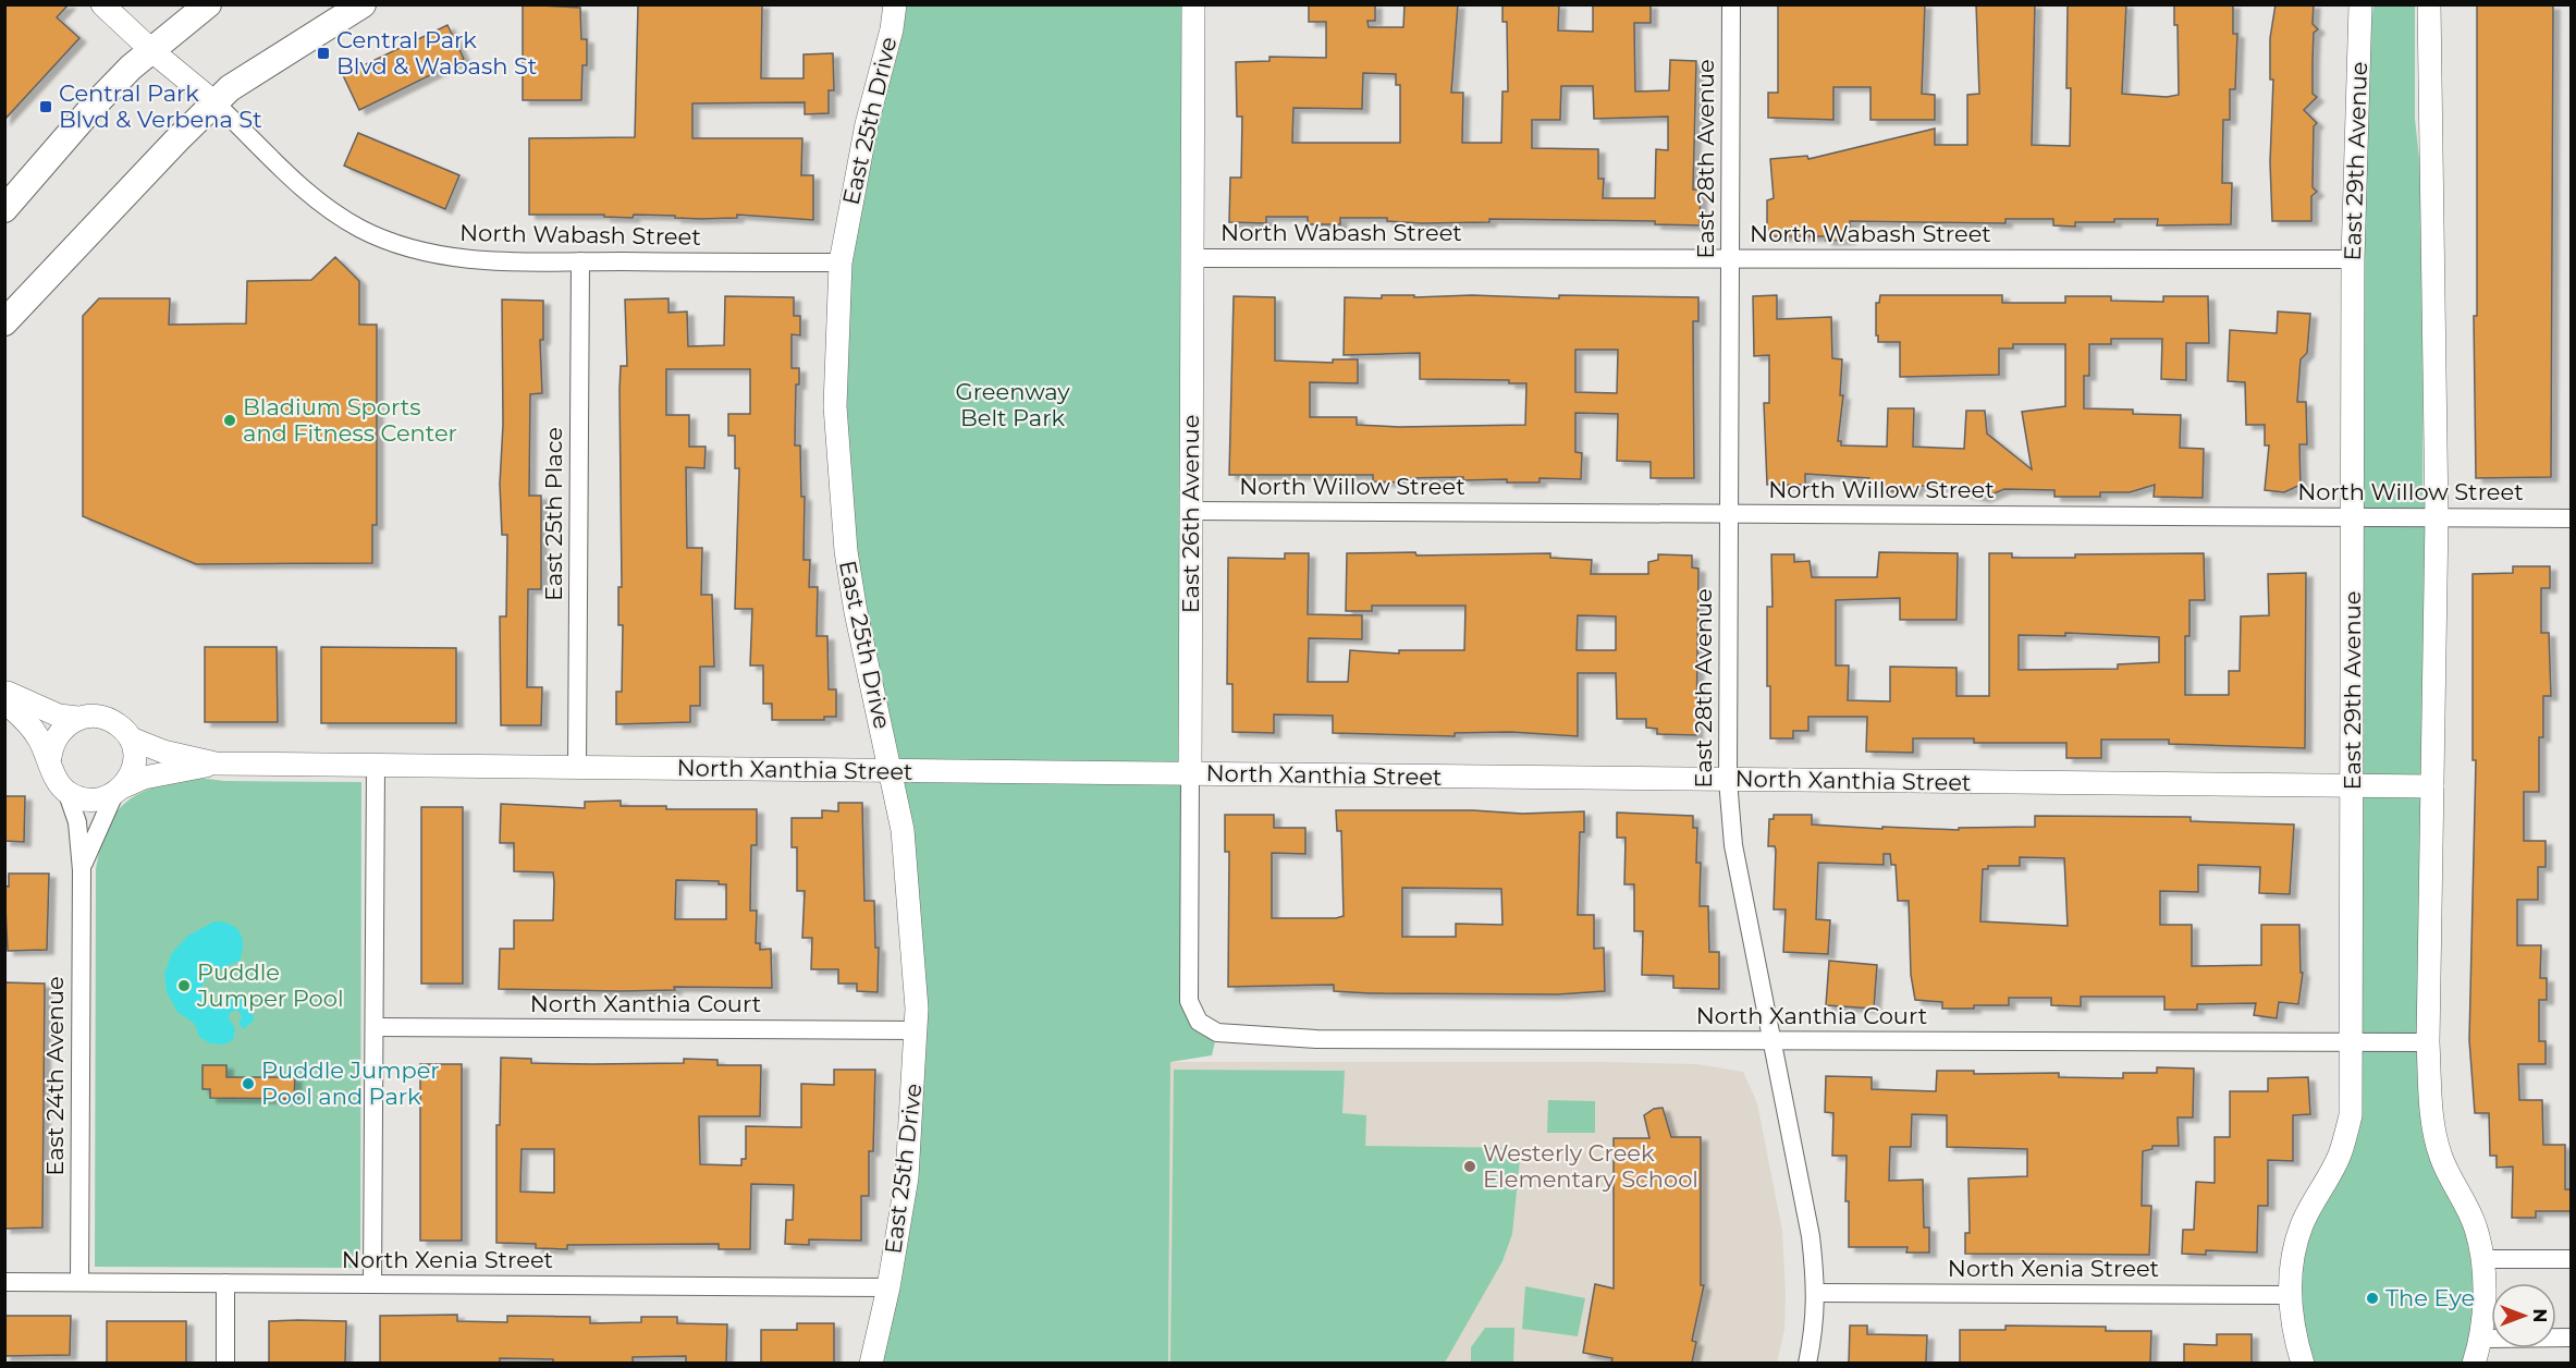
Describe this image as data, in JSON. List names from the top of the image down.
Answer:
{
  "streets": {
    "street": [
      "East 25th Drive",
      "East 28th Avenue",
      "East 29th Avenue",
      "North Wabash Street",
      "North Willow Street",
      "East 25th Place",
      "East 26th Avenue",
      "North Xanthia Street",
      "North Xanthia Court",
      "East 24th Avenue",
      "North Xenia Street"
    ]
  },
  "crossings": [
    ["East 25th Drive", "North Wabash Street"],
    ["East 25th Drive", "North Xanthia Street"],
    ["East 25th Drive", "North Xanthia Court"],
    ["East 25th Drive", "North Xenia Street"],
    ["East 28th Avenue", "North Wabash Street"],
    ["East 28th Avenue", "North Willow Street"],
    ["East 28th Avenue", "North Xanthia Street"],
    ["East 28th Avenue", "North Xanthia Court"],
    ["East 28th Avenue", "North Xenia Street"],
    ["East 29th Avenue", "North Wabash Street"],
    ["East 29th Avenue", "North Willow Street"],
    ["East 29th Avenue", "North Xanthia Street"],
    ["East 29th Avenue", "North Xanthia Court"],
    ["East 29th Avenue", "North Xenia Street"],
    ["North Wabash Street", "East 25th Place"],
    ["North Wabash Street", "East 26th Avenue"],
    ["North Willow Street", "East 26th Avenue"],
    ["East 25th Place", "North Xanthia Street"],
    ["East 26th Avenue", "North Xanthia Street"],
    ["East 26th Avenue", "North Xanthia Court"],
    ["North Xanthia Street", "East 24th Avenue"],
    ["East 24th Avenue", "North Xenia Street"]
  ],
  "parks": ["Greenway Belt Park"],
  "places": {
    "transit": ["Central Park Blvd & Wabash St", "Central Park Blvd & Verbena St"],
    "other": [
      "Bladium Sports and Fitness Center",
      "Puddle Jumper Pool",
      "Puddle Jumper Pool and Park",
      "Westerly Creek Elementary School",
      "The Eye"
    ]
  },
  "north": "right"
}
